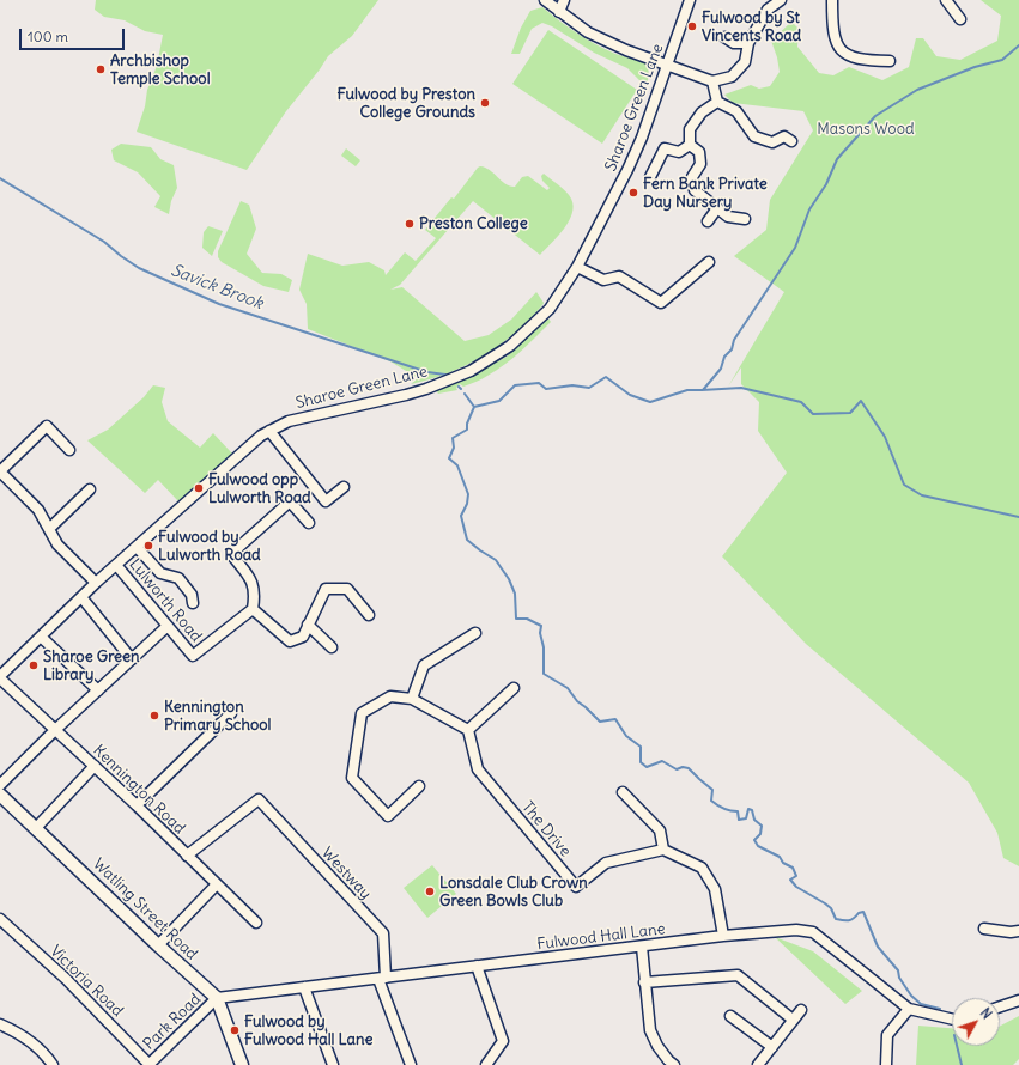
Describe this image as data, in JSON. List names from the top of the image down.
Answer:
{
  "streets": {
    "main road": ["Watling Street Road"],
    "street": [
      "Sharoe Green Lane",
      "Lulworth Road",
      "Kennington Road",
      "The Drive",
      "Westway",
      "Fulwood Hall Lane",
      "Victoria Road",
      "Park Road"
    ]
  },
  "crossings": [
    ["Sharoe Green Lane", "Lulworth Road"],
    ["Sharoe Green Lane", "Kennington Road"],
    ["Kennington Road", "Westway"],
    ["Westway", "Fulwood Hall Lane"],
    ["Watling Street Road", "Fulwood Hall Lane"],
    ["Watling Street Road", "Park Road"],
    ["Fulwood Hall Lane", "Park Road"],
    ["Victoria Road", "Park Road"]
  ],
  "water": ["Savick Brook"],
  "parks": ["Masons Wood"],
  "places": [
    "Fulwood by St Vincents Road",
    "Archbishop Temple School",
    "Fulwood by Preston College Grounds",
    "Fern Bank Private Day Nursery",
    "Preston College",
    "Fulwood opp Lulworth Road",
    "Fulwood by Lulworth Road",
    "Sharoe Green Library",
    "Kennington Primary School",
    "Lonsdale Club Crown Green Bowls Club",
    "Fulwood by Fulwood Hall Lane"
  ],
  "scale_bar": "100 m",
  "north": "top right"
}
